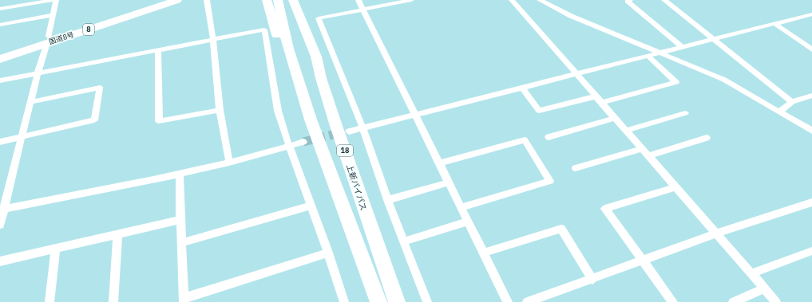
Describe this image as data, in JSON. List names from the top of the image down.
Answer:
{
  "streets": {
    "highway": [
      "8",
      "国道8号",
      "18",
      "上新バイパス"
    ]
  }
}
